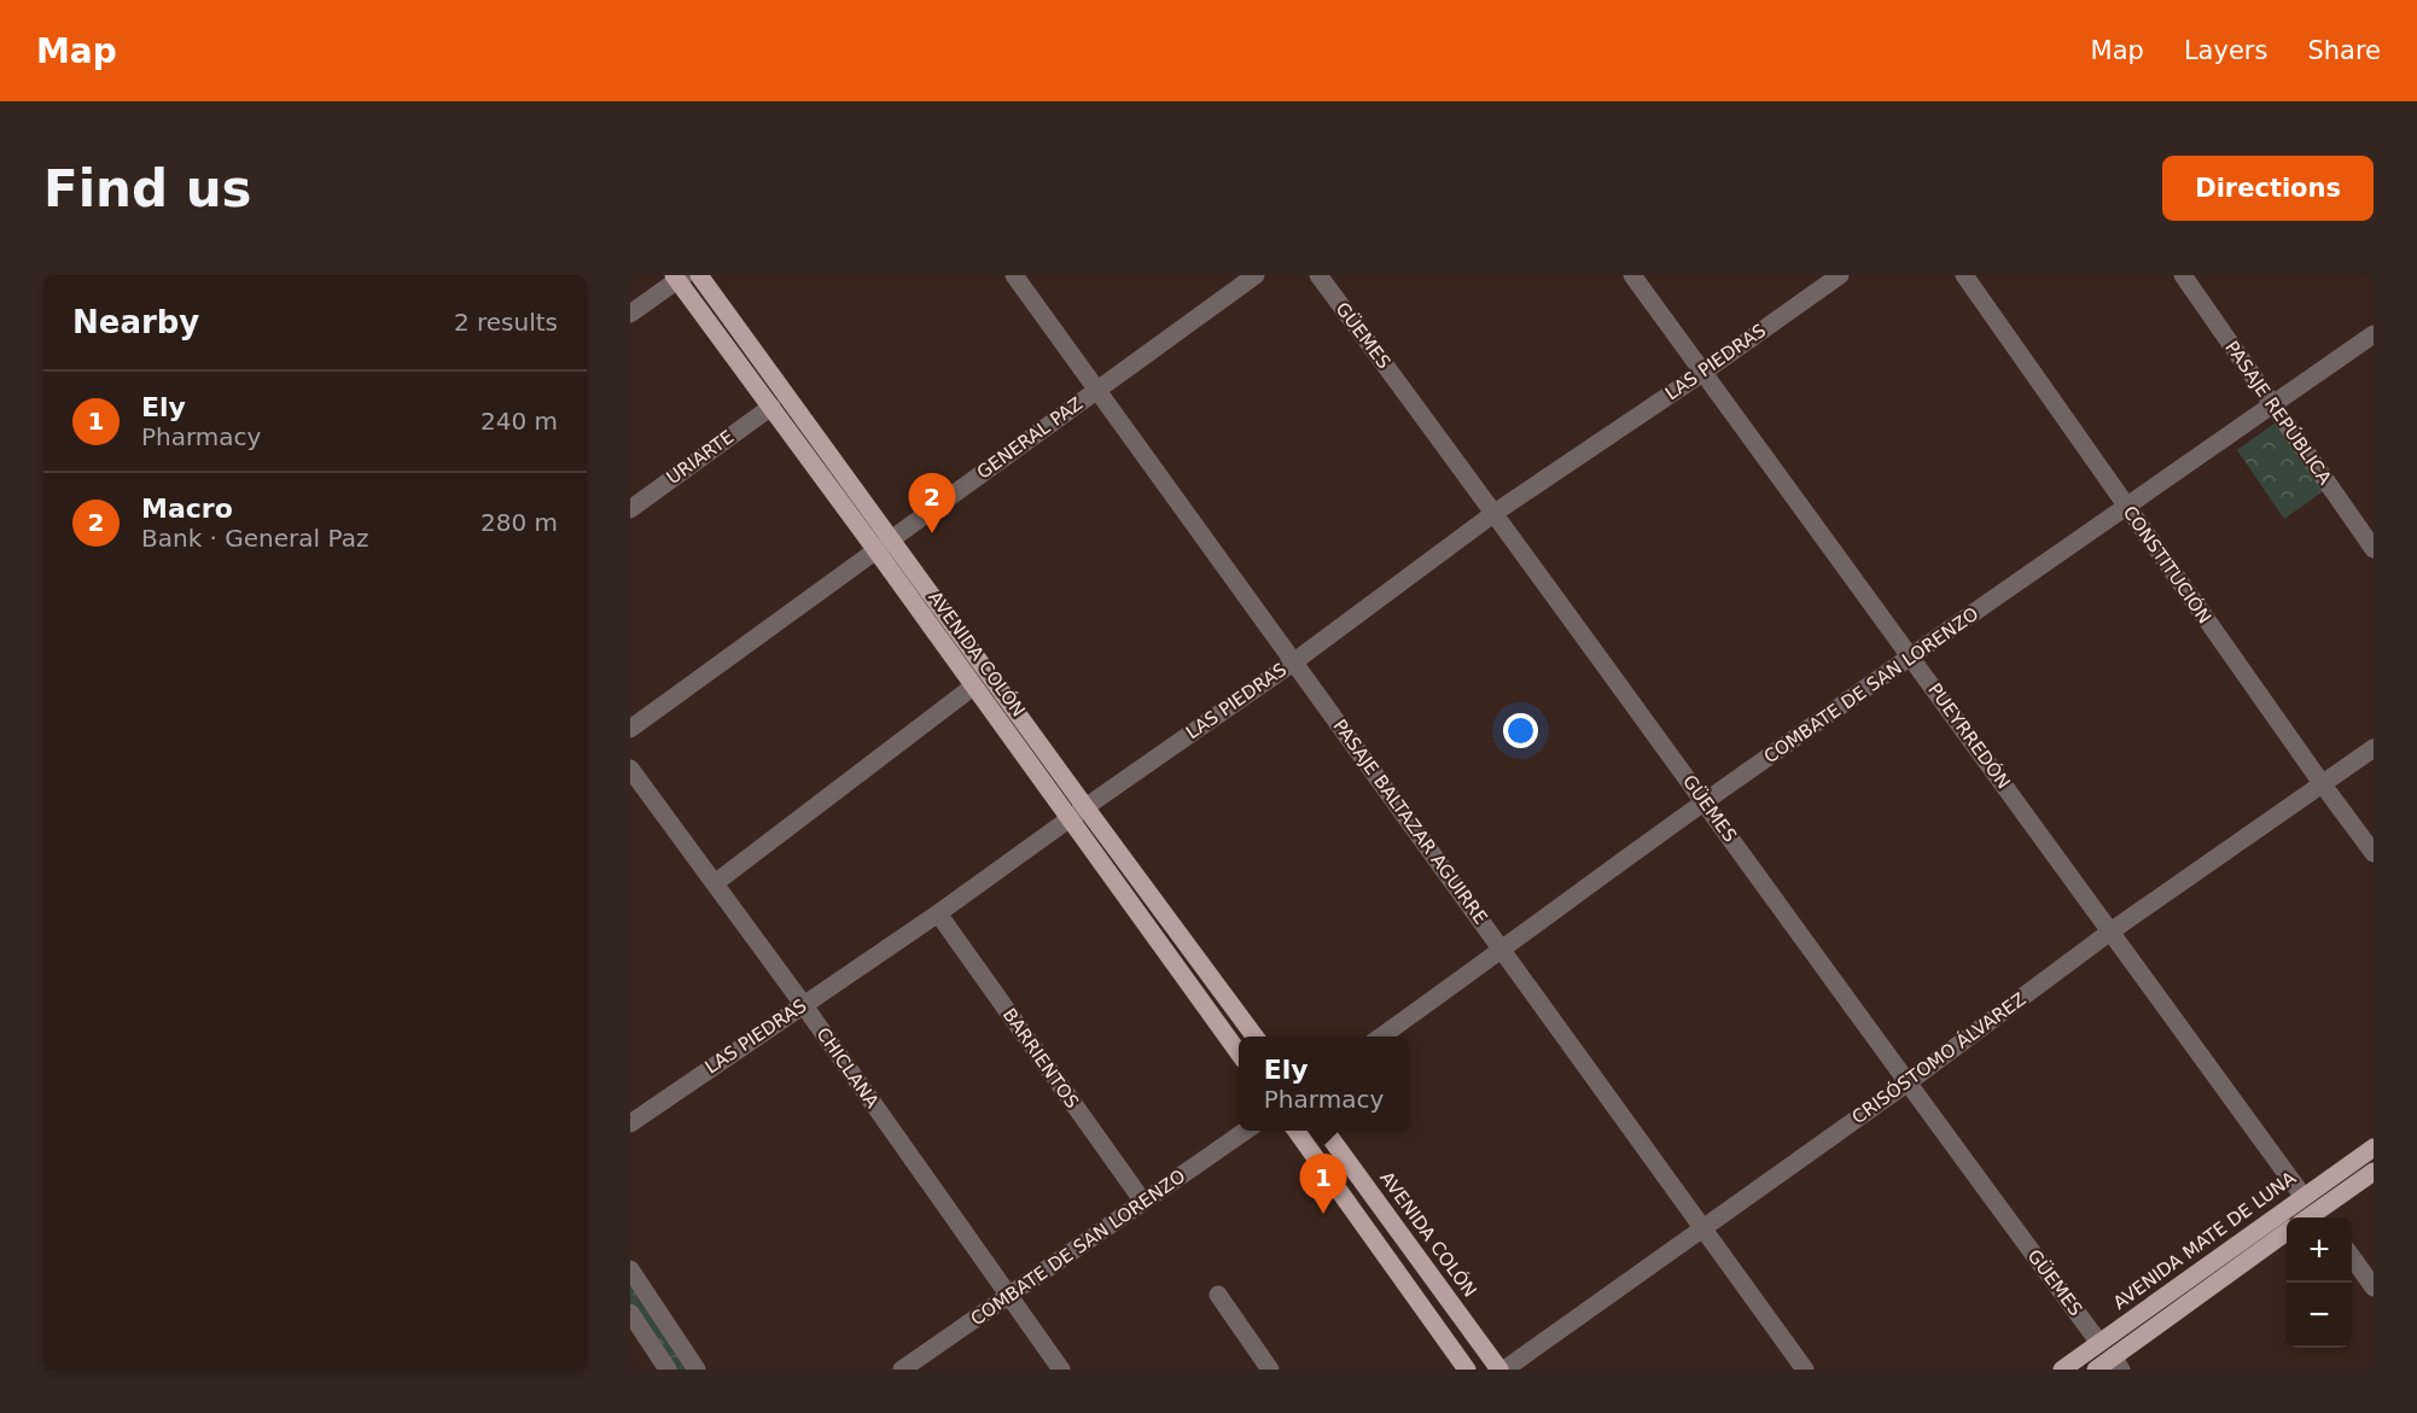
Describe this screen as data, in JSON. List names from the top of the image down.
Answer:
{
  "streets": {
    "main road": ["AVENIDA COLÓN", "AVENIDA MATE DE LUNA"],
    "street": [
      "GÜEMES",
      "LAS PIEDRAS",
      "PASAJE REPÚBLICA",
      "GENERAL PAZ",
      "URIARTE",
      "CONSTITUCIÓN",
      "COMBATE DE SAN LORENZO",
      "PUEYRREDÓN",
      "PASAJE BALTAZAR AGUIRRE",
      "BARRIENTOS",
      "CRISÓSTOMO ÁLVAREZ",
      "CHICLANA"
    ]
  },
  "crossings": [
    ["GÜEMES", "LAS PIEDRAS"],
    ["GÜEMES", "COMBATE DE SAN LORENZO"],
    ["GÜEMES", "CRISÓSTOMO ÁLVAREZ"],
    ["GÜEMES", "AVENIDA MATE DE LUNA"],
    ["LAS PIEDRAS", "AVENIDA COLÓN"],
    ["LAS PIEDRAS", "PUEYRREDÓN"],
    ["LAS PIEDRAS", "PASAJE BALTAZAR AGUIRRE"],
    ["LAS PIEDRAS", "BARRIENTOS"],
    ["LAS PIEDRAS", "CHICLANA"],
    ["PASAJE REPÚBLICA", "COMBATE DE SAN LORENZO"],
    ["GENERAL PAZ", "AVENIDA COLÓN"],
    ["GENERAL PAZ", "PASAJE BALTAZAR AGUIRRE"],
    ["URIARTE", "AVENIDA COLÓN"],
    ["CONSTITUCIÓN", "COMBATE DE SAN LORENZO"],
    ["CONSTITUCIÓN", "CRISÓSTOMO ÁLVAREZ"],
    ["AVENIDA COLÓN", "CRISÓSTOMO ÁLVAREZ"],
    ["COMBATE DE SAN LORENZO", "PUEYRREDÓN"],
    ["COMBATE DE SAN LORENZO", "PASAJE BALTAZAR AGUIRRE"],
    ["COMBATE DE SAN LORENZO", "BARRIENTOS"],
    ["COMBATE DE SAN LORENZO", "CHICLANA"],
    ["PUEYRREDÓN", "CRISÓSTOMO ÁLVAREZ"],
    ["PUEYRREDÓN", "AVENIDA MATE DE LUNA"],
    ["PASAJE BALTAZAR AGUIRRE", "CRISÓSTOMO ÁLVAREZ"]
  ],
  "page": {
    "header": "Map",
    "nav": ["Map", "Layers", "Share"],
    "buttons": "Directions",
    "title": "Find us",
    "heading": ["Nearby", "2 results"],
    "list": [
      {
        "mark": "1",
        "name": "Ely",
        "note": "Pharmacy",
        "value": "240 m"
      },
      {
        "mark": "2",
        "name": "Macro",
        "note": "Bank · General Paz",
        "value": "280 m"
      }
    ],
    "pins": ["2", "1"],
    "popup": ["Ely", "Pharmacy"],
    "map_buttons": ["+", "−"]
  }
}
